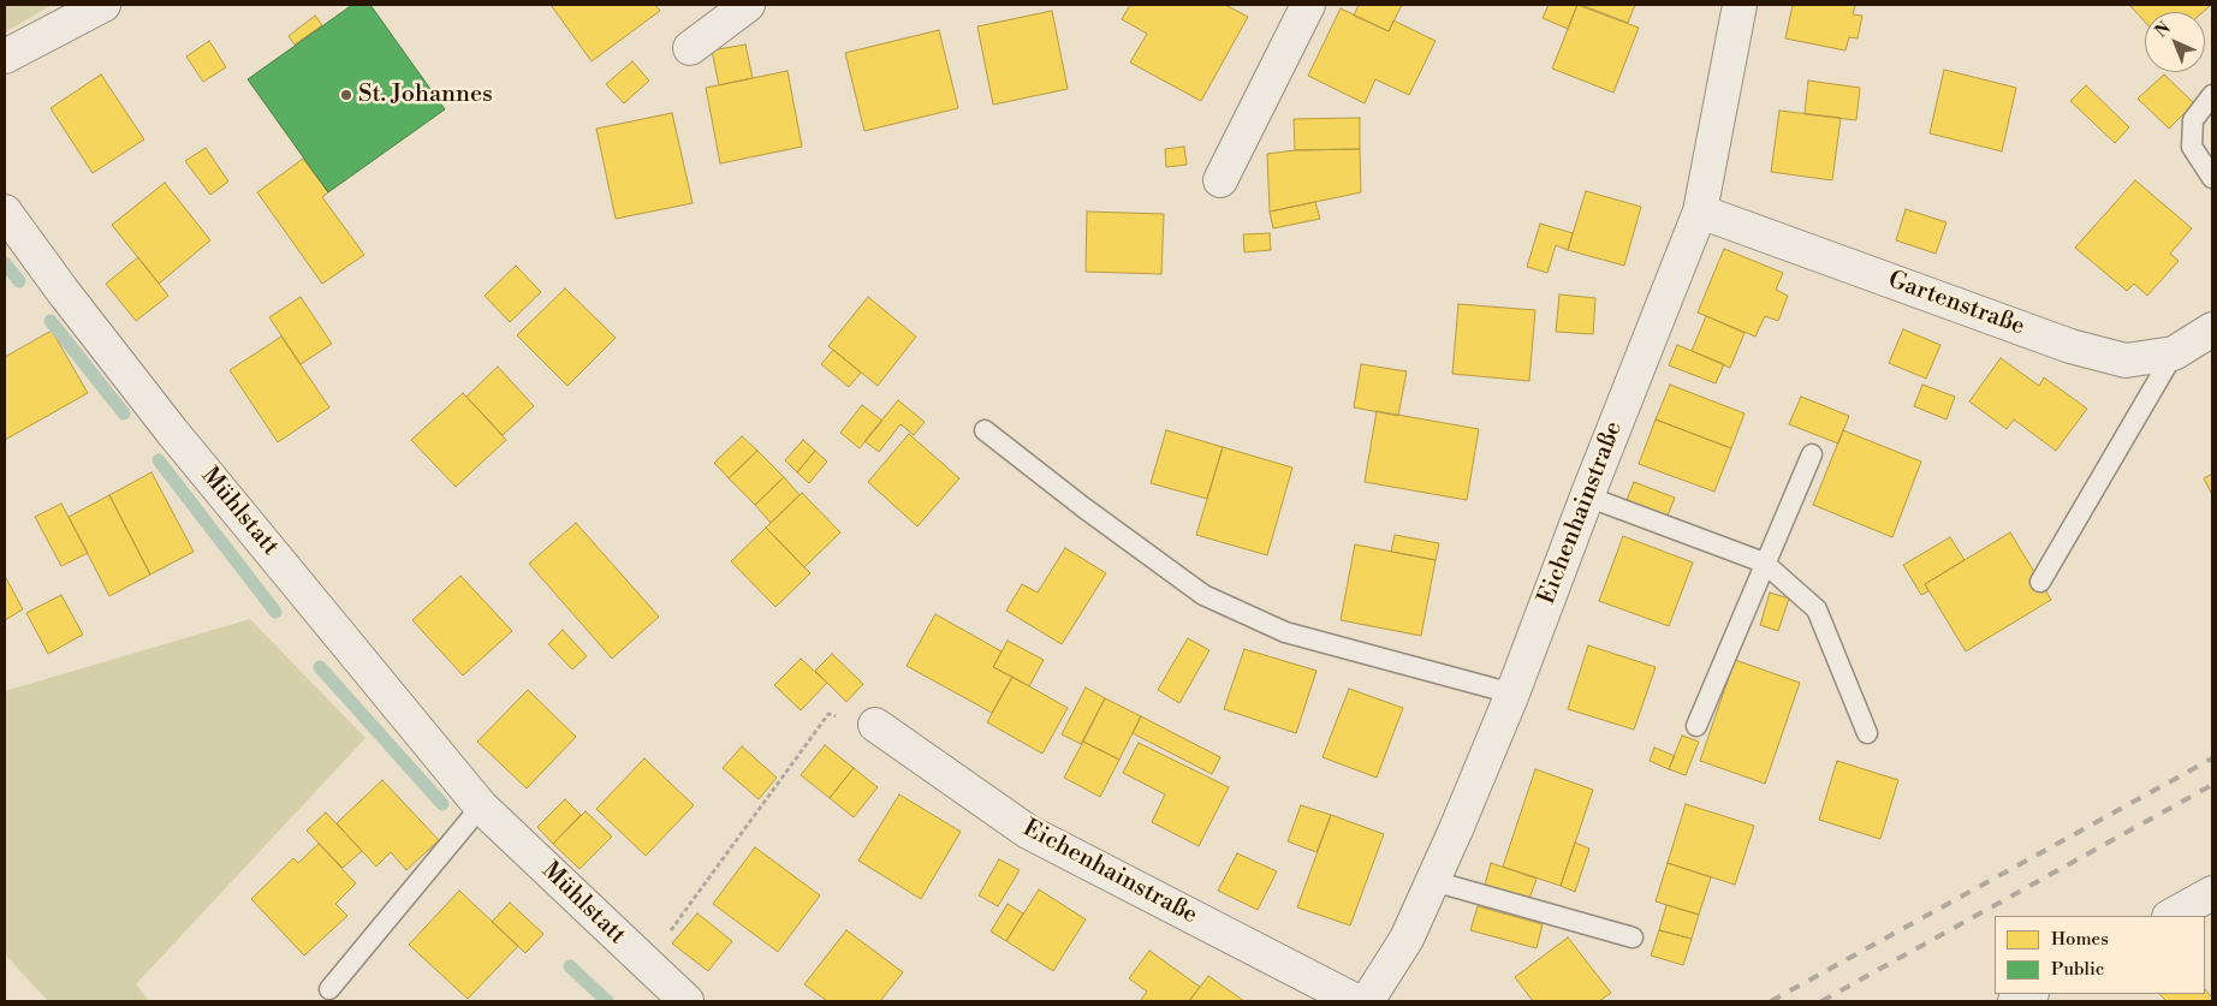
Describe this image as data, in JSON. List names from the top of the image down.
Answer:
{
  "streets": {
    "street": ["Gartenstraße", "Mühlstatt", "Eichenhainstraße"]
  },
  "crossings": [
    ["Gartenstraße", "Eichenhainstraße"]
  ],
  "places": ["St. Johannes"],
  "legend": ["Homes", "Public"],
  "north": "top left"
}
